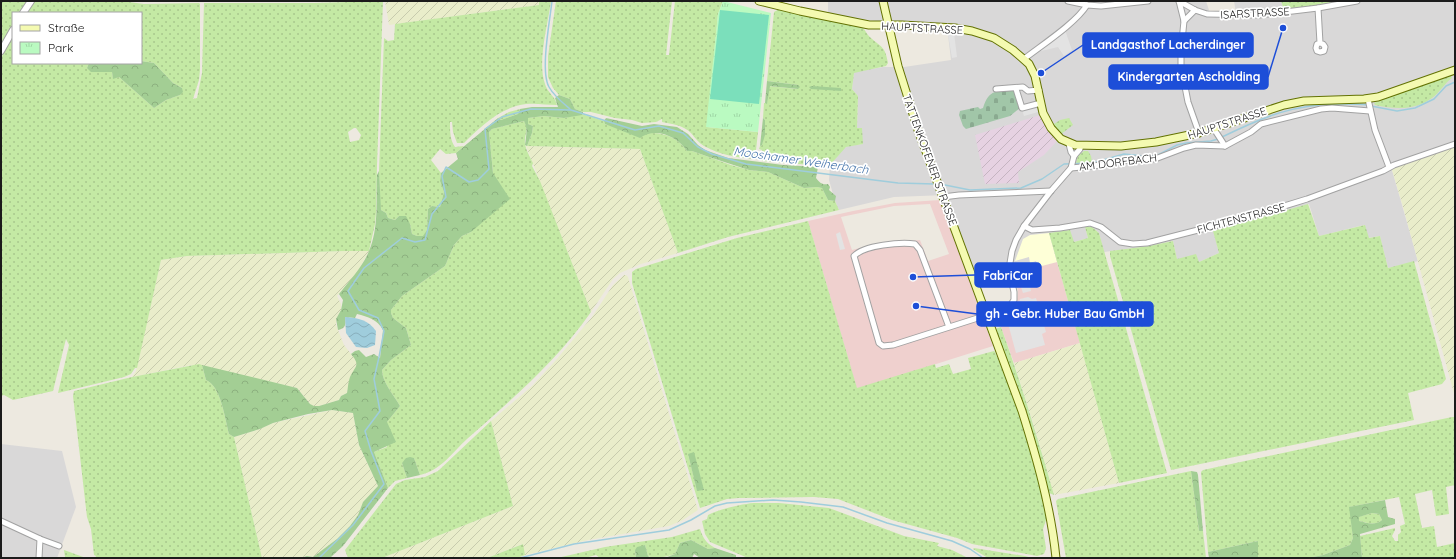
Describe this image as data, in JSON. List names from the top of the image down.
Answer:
{
  "streets": {
    "main road": ["HAUPTSTRASSE", "TATTENKOFENER STRASSE"],
    "street": ["ISARSTRASSE", "AM DORFBACH", "FICHTENSTRASSE"]
  },
  "crossings": [
    ["HAUPTSTRASSE", "TATTENKOFENER STRASSE"]
  ],
  "water": ["Mooshamer Weiherbach"],
  "places": [
    "Kindergarten Ascholding",
    "Landgasthof Lacherdinger",
    "FabriCar",
    "gh - Gebr. Huber Bau GmbH"
  ],
  "legend": ["Straße", "Park"]
}
